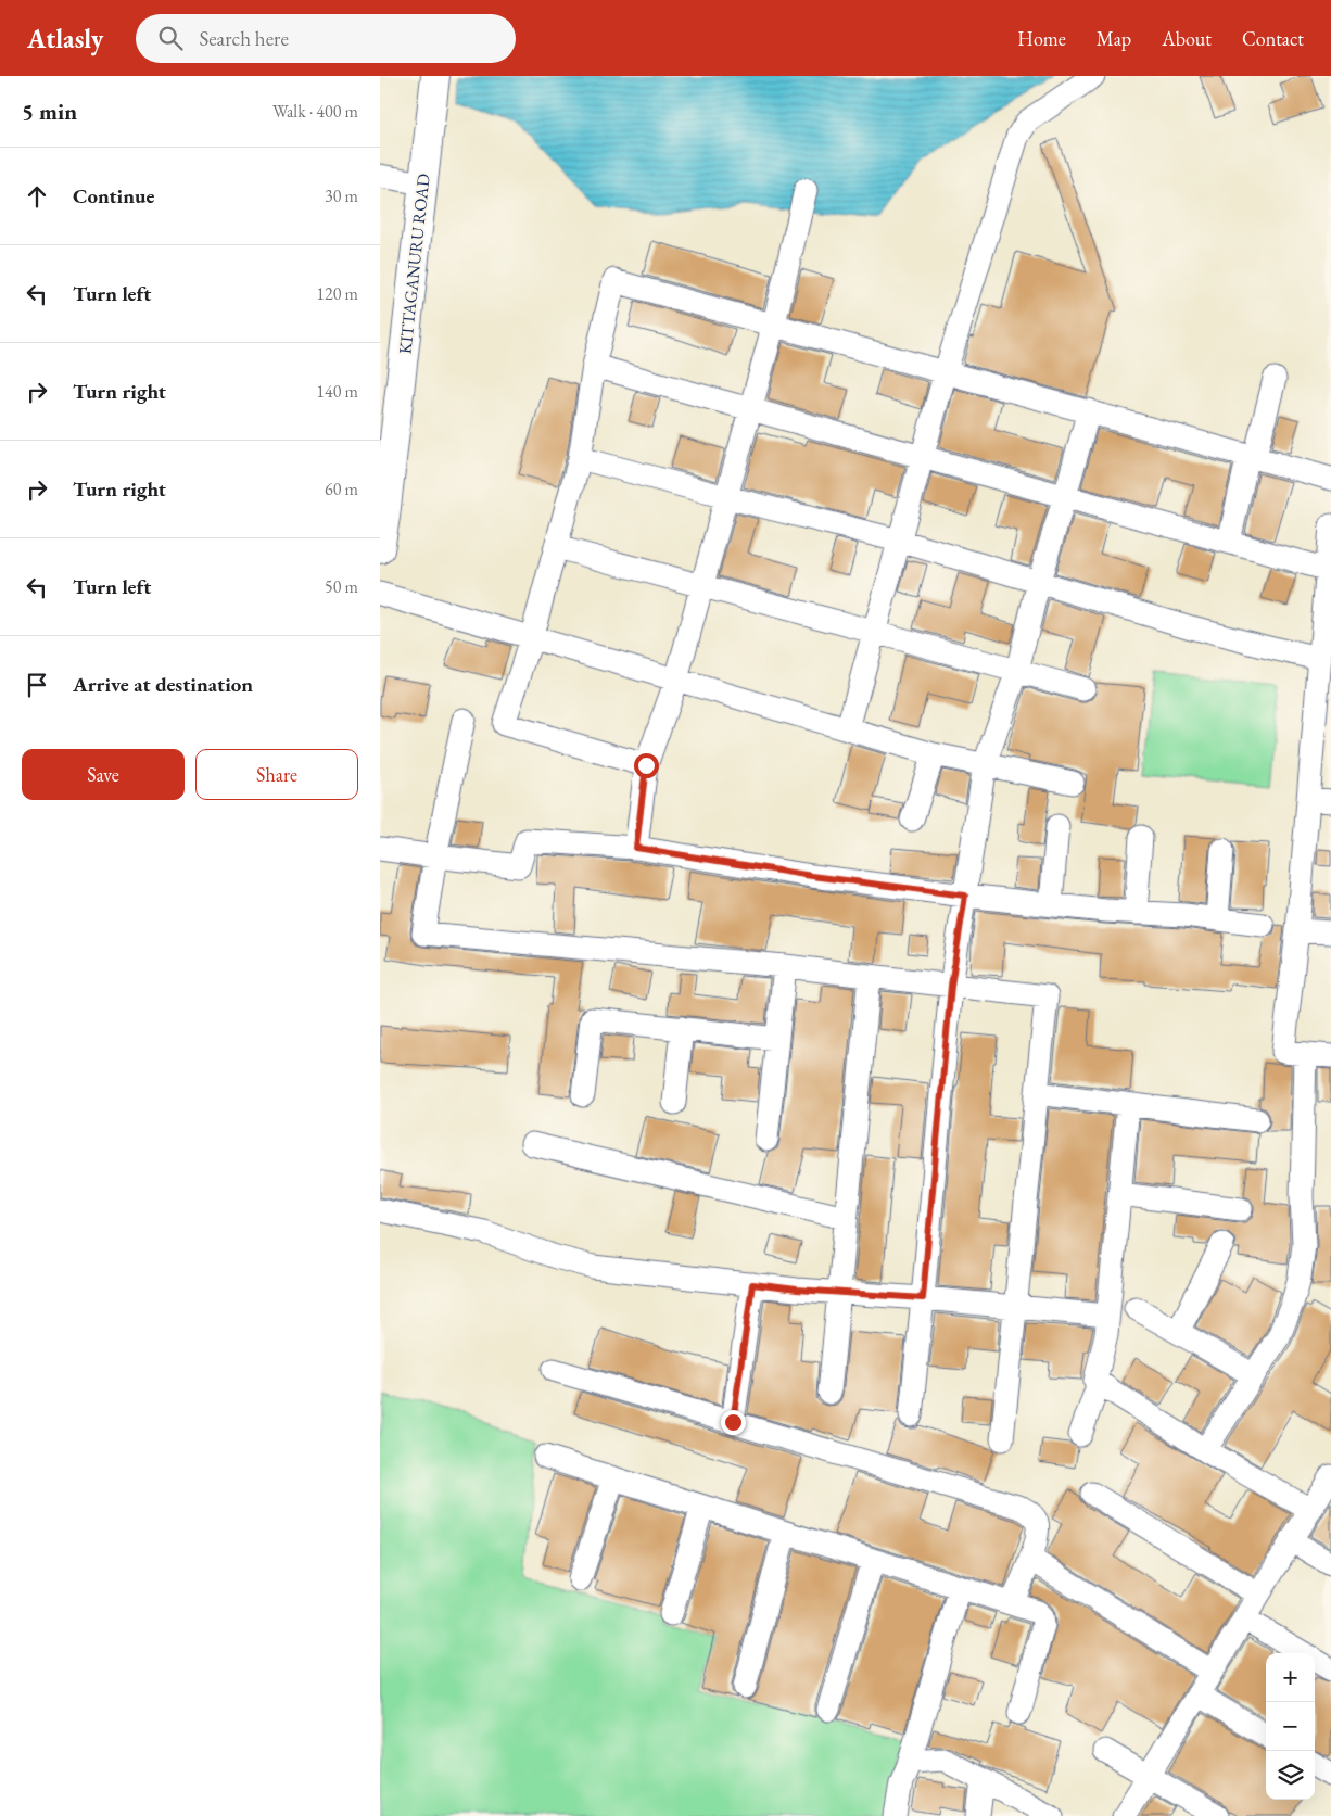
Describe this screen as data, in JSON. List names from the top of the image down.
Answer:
{
  "streets": {
    "street": ["KITTAGANURU ROAD"]
  },
  "page": {
    "header": "Atlasly",
    "search": "Search here",
    "nav": [
      "Home",
      "Map",
      "About",
      "Contact"
    ],
    "heading": ["5 min", "Walk · 400 m"],
    "list": [
      ["Continue", "30 m"],
      ["Turn left", "120 m"],
      ["Turn right", "140 m"],
      ["Turn right", "60 m"],
      ["Turn left", "50 m"],
      "Arrive at destination"
    ],
    "buttons": ["Save", "Share"],
    "map_buttons": ["+", "−"]
  }
}
